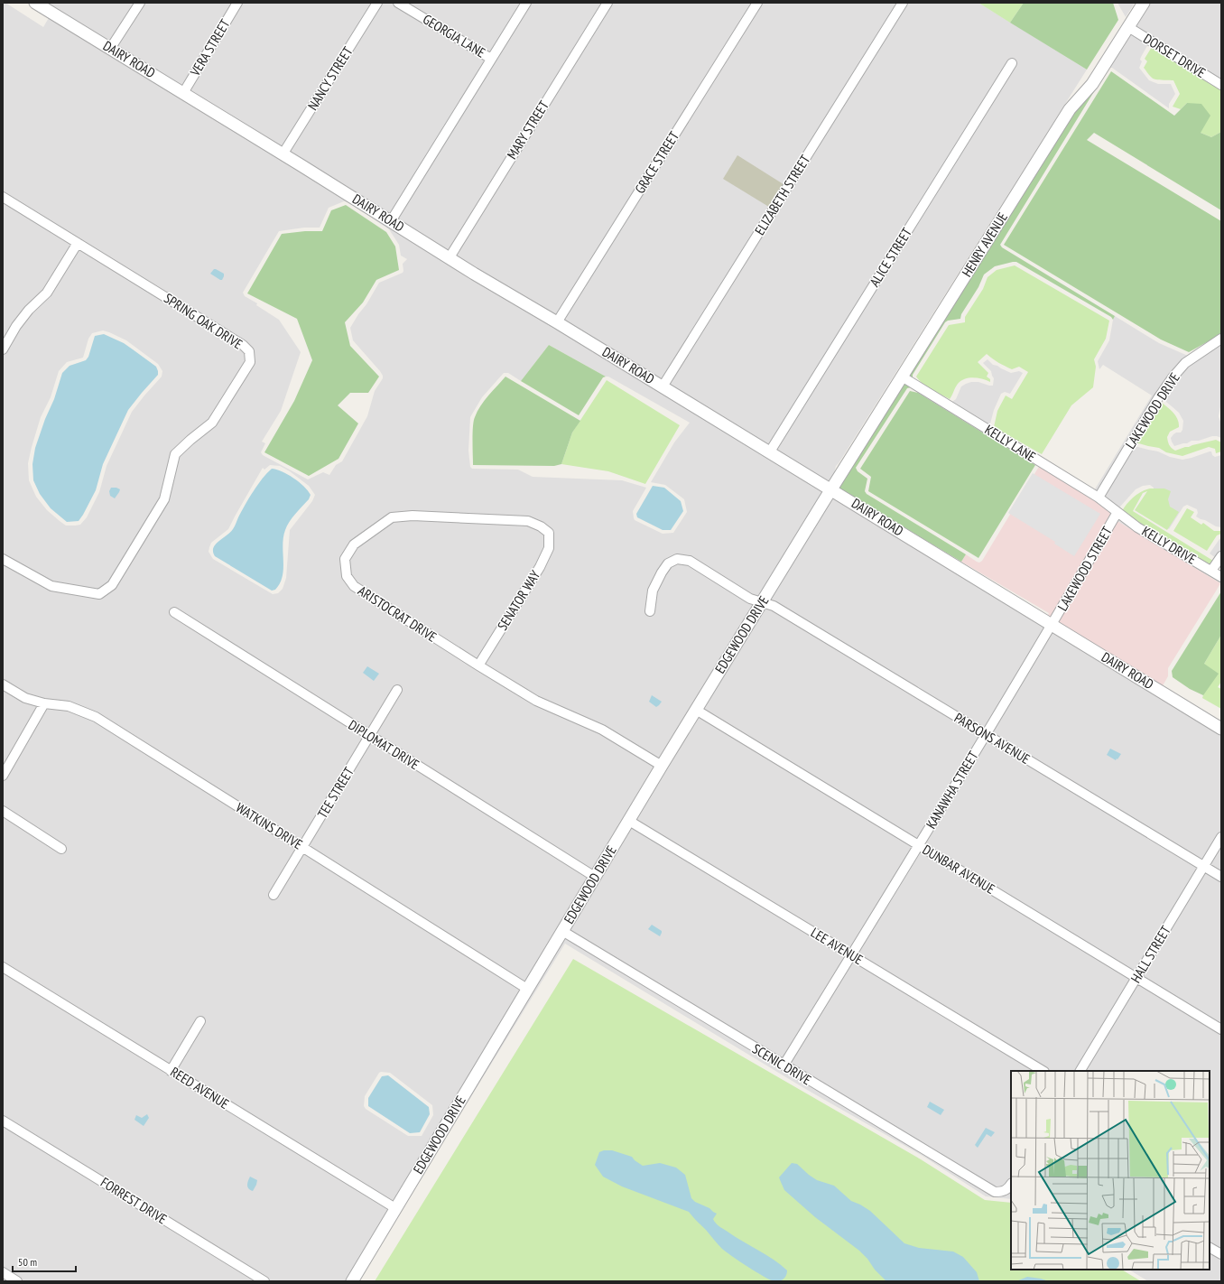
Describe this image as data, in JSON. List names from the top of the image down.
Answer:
{
  "streets": {
    "street": [
      "GEORGIA LANE",
      "VERA STREET",
      "DORSET DRIVE",
      "DAIRY ROAD",
      "NANCY STREET",
      "MARY STREET",
      "GRACE STREET",
      "ELIZABETH STREET",
      "HENRY AVENUE",
      "ALICE STREET",
      "SPRING OAK DRIVE",
      "LAKEWOOD DRIVE",
      "KELLY LANE",
      "KELLY DRIVE",
      "LAKEWOOD STREET",
      "SENATOR WAY",
      "ARISTOCRAT DRIVE",
      "EDGEWOOD DRIVE",
      "PARSONS AVENUE",
      "DIPLOMAT DRIVE",
      "KANAWHA STREET",
      "TEE STREET",
      "WATKINS DRIVE",
      "DUNBAR AVENUE",
      "LEE AVENUE",
      "HALL STREET",
      "SCENIC DRIVE",
      "REED AVENUE",
      "FORREST DRIVE"
    ]
  },
  "crossings": [
    ["VERA STREET", "DAIRY ROAD"],
    ["DORSET DRIVE", "HENRY AVENUE"],
    ["DAIRY ROAD", "NANCY STREET"],
    ["DAIRY ROAD", "MARY STREET"],
    ["DAIRY ROAD", "GRACE STREET"],
    ["DAIRY ROAD", "ELIZABETH STREET"],
    ["DAIRY ROAD", "HENRY AVENUE"],
    ["DAIRY ROAD", "ALICE STREET"],
    ["DAIRY ROAD", "LAKEWOOD STREET"],
    ["DAIRY ROAD", "EDGEWOOD DRIVE"],
    ["DAIRY ROAD", "KANAWHA STREET"],
    ["HENRY AVENUE", "KELLY LANE"],
    ["HENRY AVENUE", "EDGEWOOD DRIVE"],
    ["LAKEWOOD DRIVE", "KELLY LANE"],
    ["KELLY LANE", "KELLY DRIVE"],
    ["KELLY LANE", "LAKEWOOD STREET"],
    ["KELLY DRIVE", "LAKEWOOD STREET"],
    ["LAKEWOOD STREET", "KANAWHA STREET"],
    ["SENATOR WAY", "ARISTOCRAT DRIVE"],
    ["ARISTOCRAT DRIVE", "EDGEWOOD DRIVE"],
    ["EDGEWOOD DRIVE", "PARSONS AVENUE"],
    ["EDGEWOOD DRIVE", "DIPLOMAT DRIVE"],
    ["EDGEWOOD DRIVE", "WATKINS DRIVE"],
    ["EDGEWOOD DRIVE", "DUNBAR AVENUE"],
    ["EDGEWOOD DRIVE", "LEE AVENUE"],
    ["EDGEWOOD DRIVE", "SCENIC DRIVE"],
    ["EDGEWOOD DRIVE", "REED AVENUE"],
    ["PARSONS AVENUE", "KANAWHA STREET"],
    ["PARSONS AVENUE", "HALL STREET"],
    ["DIPLOMAT DRIVE", "TEE STREET"],
    ["KANAWHA STREET", "DUNBAR AVENUE"],
    ["KANAWHA STREET", "LEE AVENUE"],
    ["KANAWHA STREET", "SCENIC DRIVE"],
    ["TEE STREET", "WATKINS DRIVE"],
    ["DUNBAR AVENUE", "HALL STREET"]
  ],
  "scale_bar": "50 m"
}
